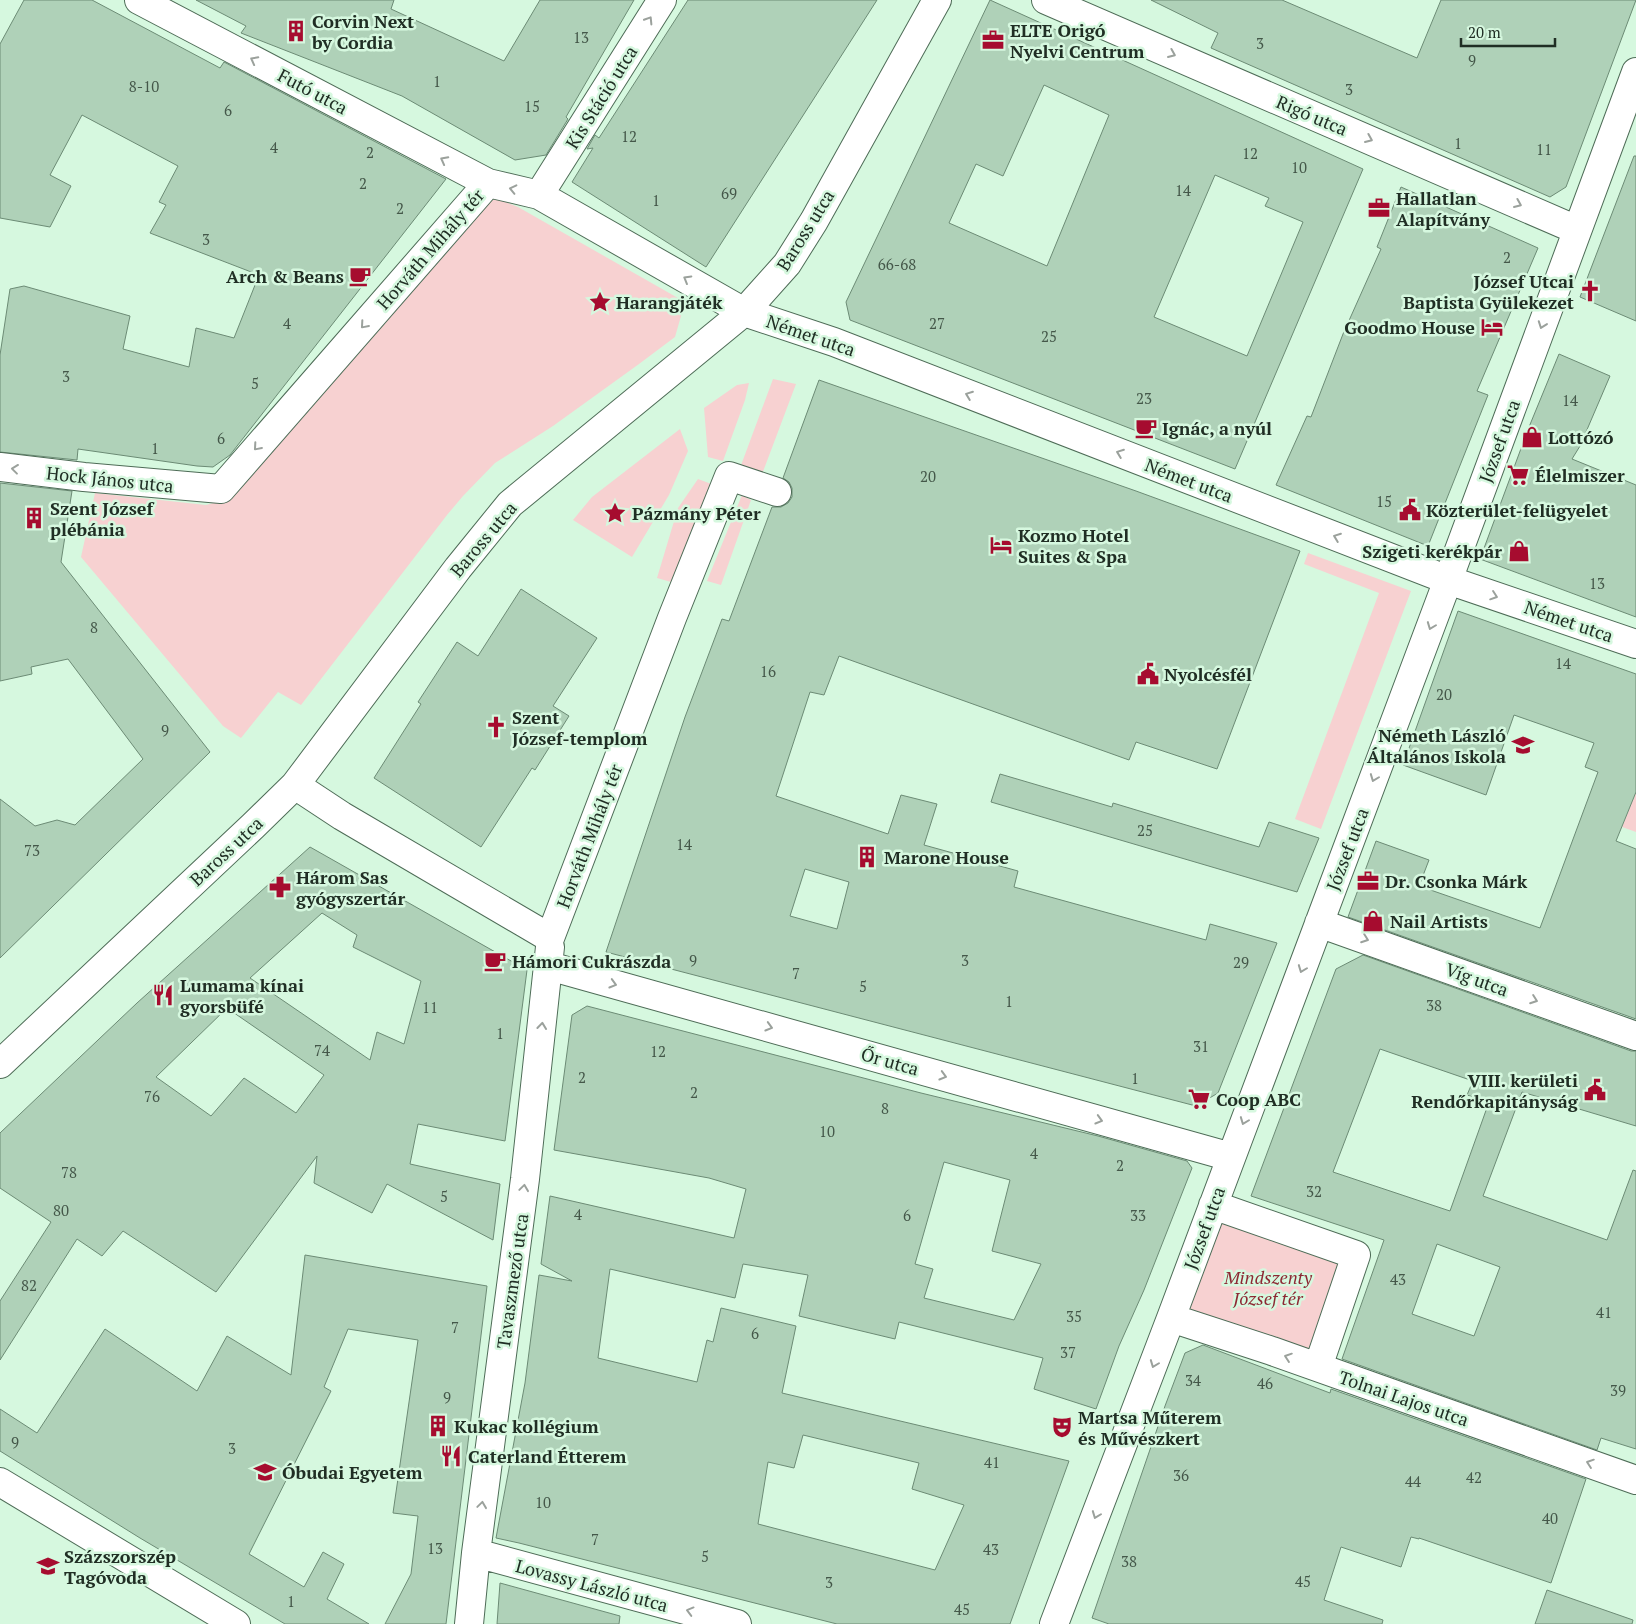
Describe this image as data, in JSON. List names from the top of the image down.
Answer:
{
  "streets": {
    "street": [
      "Futó utca",
      "Kis Stáció utca",
      "Rigó utca",
      "Baross utca",
      "Horváth Mihály tér",
      "Német utca",
      "József utca",
      "Hock János utca",
      "Víg utca",
      "Őr utca",
      "Tavaszmező utca",
      "Tolnai Lajos utca",
      "Lovassy László utca"
    ]
  },
  "crossings": [
    ["Futó utca", "Horváth Mihály tér"],
    ["Kis Stáció utca", "Horváth Mihály tér"],
    ["Rigó utca", "József utca"],
    ["Baross utca", "Horváth Mihály tér"],
    ["Baross utca", "Német utca"],
    ["Horváth Mihály tér", "Német utca"],
    ["Horváth Mihály tér", "Hock János utca"],
    ["Horváth Mihály tér", "Tavaszmező utca"],
    ["Német utca", "József utca"],
    ["József utca", "Víg utca"],
    ["József utca", "Őr utca"],
    ["József utca", "Tolnai Lajos utca"],
    ["Őr utca", "Tavaszmező utca"],
    ["Tavaszmező utca", "Lovassy László utca"]
  ],
  "one_way": [
    "Futó utca",
    "Kis Stáció utca",
    "Rigó utca",
    "József utca",
    "Hock János utca",
    "Víg utca",
    "Őr utca",
    "Tavaszmező utca",
    "Tolnai Lajos utca",
    "Lovassy László utca"
  ],
  "parks": ["Mindszenty József tér"],
  "places": {
    "building": [
      "Corvin Next by Cordia",
      "Szent József plébánia",
      "Marone House",
      "Kukac kollégium"
    ],
    "office": ["ELTE Origó Nyelvi Centrum", "Hallatlan Alapítvány", "Dr. Csonka Márk"],
    "cafe": ["Arch & Beans", "Ignác, a nyúl", "Hámori Cukrászda"],
    "church": ["József Utcai Baptista Gyülekezet", "Szent József-templom"],
    "place": ["Harangjáték", "Pázmány Péter"],
    "hotel": ["Goodmo House", "Kozmo Hotel Suites & Spa"],
    "shop": ["Lottózó", "Szigeti kerékpár", "Nail Artists"],
    "supermarket": ["Élelmiszer", "Coop ABC"],
    "public building": ["Közterület-felügyelet", "Nyolcésfél", "VIII. kerületi Rendőrkapitányság"],
    "school or university": ["Németh László Általános Iskola", "Óbudai Egyetem", "Százszorszép Tagóvoda"],
    "pharmacy": ["Három Sas gyógyszertár"],
    "restaurant": ["Lumama kínai gyorsbüfé", "Caterland Étterem"],
    "theatre": ["Martsa Műterem és Művészkert"]
  },
  "house_numbers": [
    "13",
    "3",
    "9",
    "1",
    "8-10",
    "3",
    "15",
    "6",
    "12",
    "1",
    "4",
    "11",
    "2",
    "12",
    "10",
    "2",
    "14",
    "69",
    "1",
    "2",
    "3",
    "2",
    "66-68",
    "4",
    "27",
    "25",
    "3",
    "5",
    "23",
    "14",
    "6",
    "1",
    "20",
    "15",
    "13",
    "8",
    "14",
    "16",
    "20",
    "9",
    "25",
    "14",
    "73",
    "9",
    "3",
    "29",
    "7",
    "5",
    "1",
    "38",
    "11",
    "1",
    "31",
    "74",
    "12",
    "2",
    "1",
    "2",
    "76",
    "8",
    "10",
    "4",
    "2",
    "78",
    "32",
    "5",
    "80",
    "4",
    "6",
    "33",
    "43",
    "82",
    "41",
    "35",
    "7",
    "6",
    "37",
    "34",
    "46",
    "39",
    "9",
    "9",
    "3",
    "41",
    "36",
    "42",
    "44",
    "10",
    "40",
    "7",
    "13",
    "43",
    "5",
    "38",
    "45",
    "3",
    "1",
    "45"
  ],
  "scale_bar": "20 m"
}
